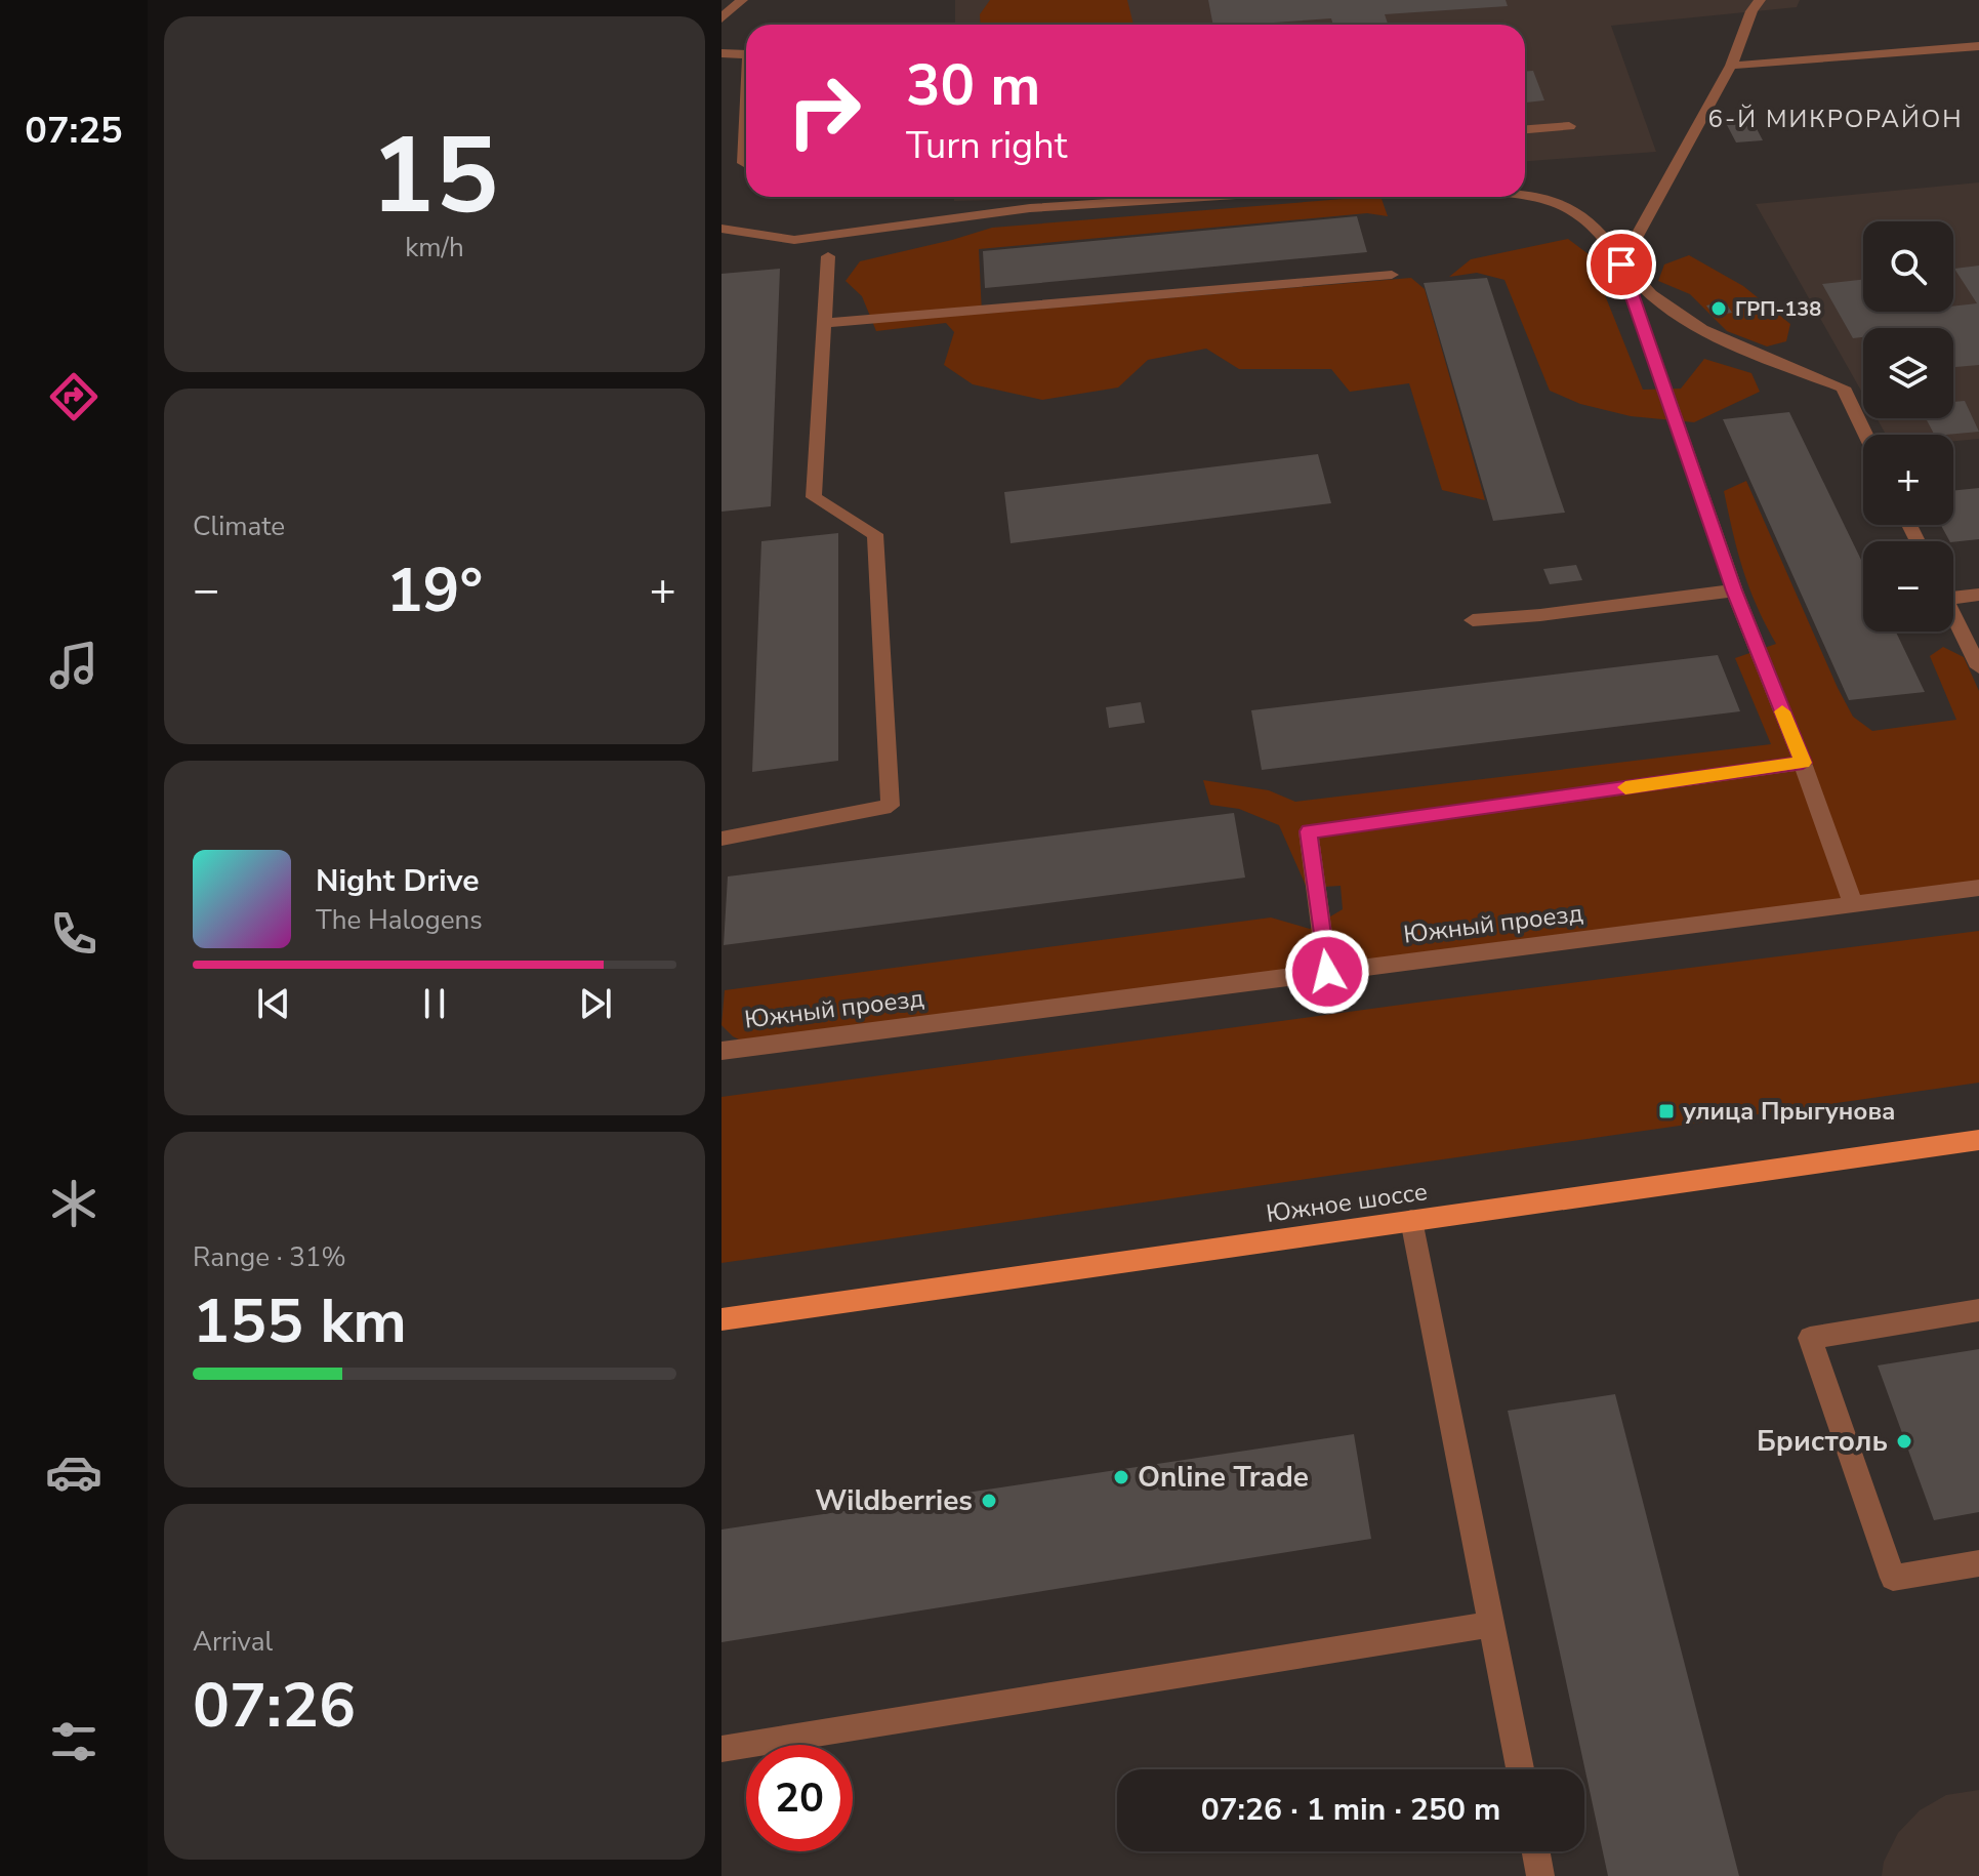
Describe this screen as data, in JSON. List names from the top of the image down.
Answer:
{
  "streets": {
    "main road": ["Южное шоссе"],
    "street": ["Южный проезд"]
  },
  "districts": ["6-Й МИКРОРАЙОН"],
  "places": {
    "other": [
      "ГРП-138",
      "Бристоль",
      "Online Trade",
      "Wildberries"
    ],
    "transit": ["улица Прыгунова"]
  },
  "page": {
    "tabs": "07:25",
    "tile": [
      ["15", "km/h"],
      "Climate",
      ["Range · 31%", "155 km"],
      ["Arrival", "07:26"]
    ],
    "turn": ["30 m", "Turn right"],
    "map_buttons": ["+", "−"],
    "heat": ["−", "19°", "+"],
    "song": ["Night Drive", "The Halogens"],
    "limit": "20",
    "trip": "07:26 · 1 min · 250 m"
  }
}
